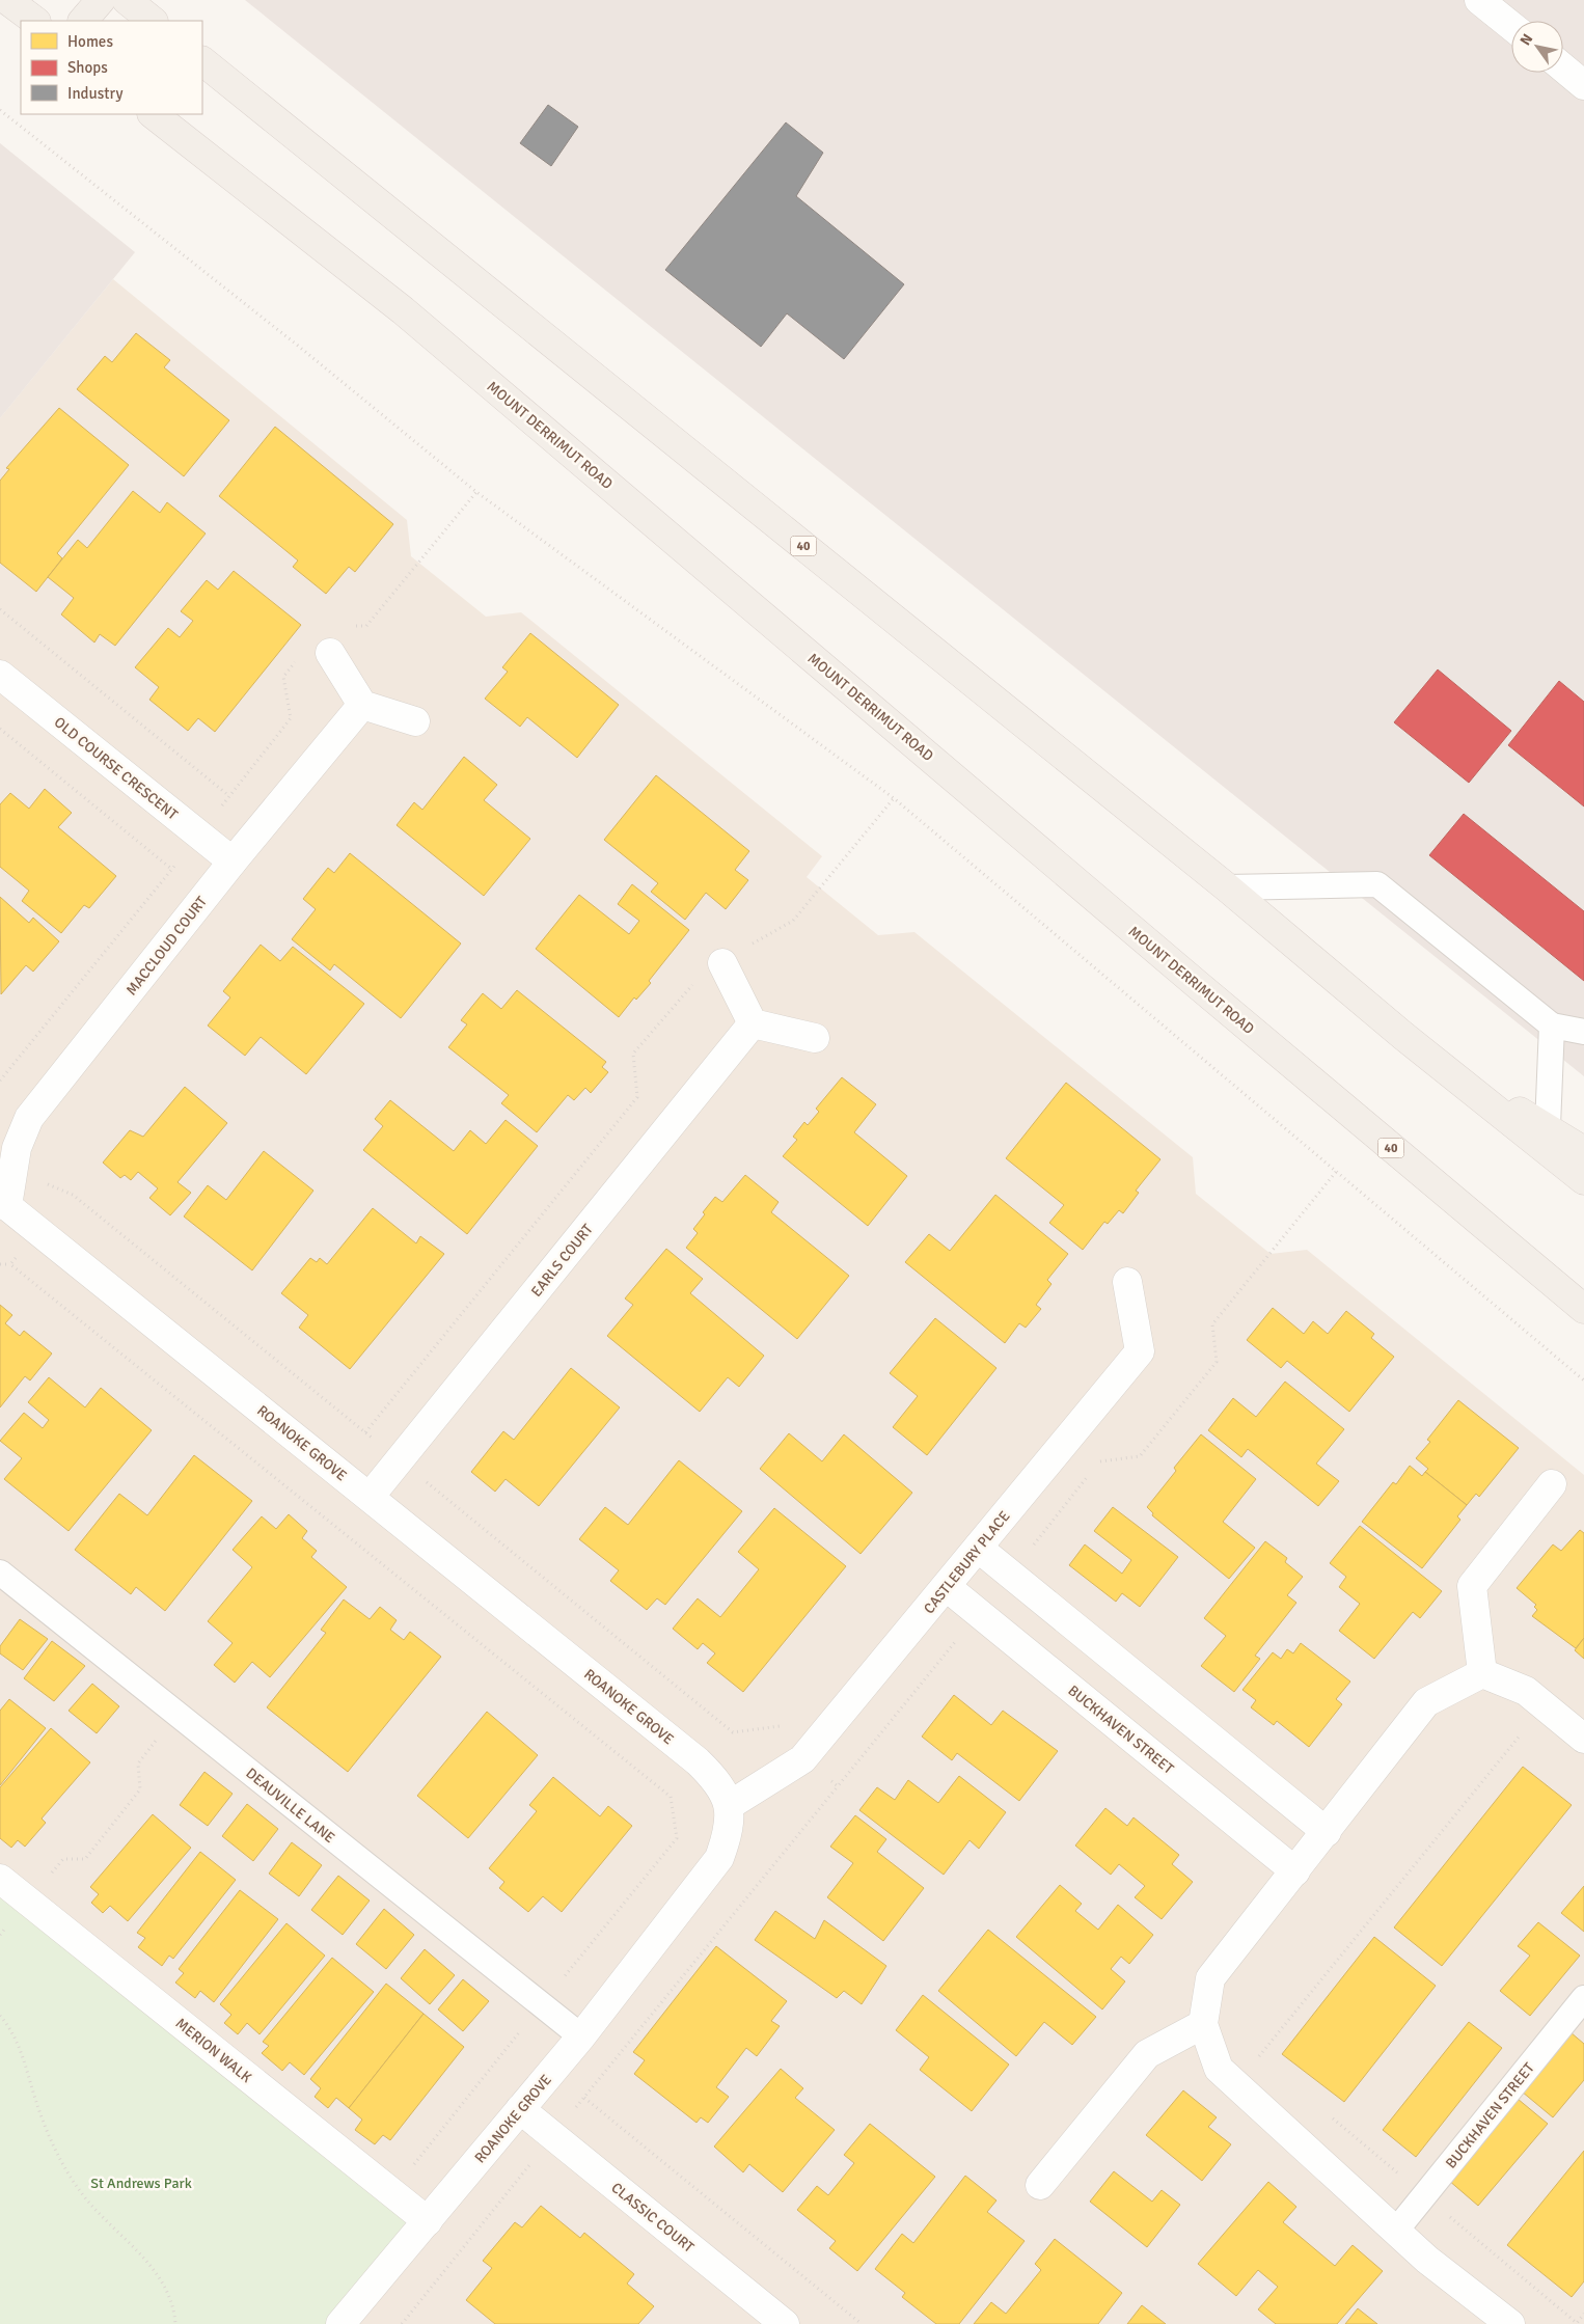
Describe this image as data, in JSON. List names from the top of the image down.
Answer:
{
  "streets": {
    "main road": ["MOUNT DERRIMUT ROAD", "40"],
    "street": [
      "OLD COURSE CRESCENT",
      "MACCLOUD COURT",
      "EARLS COURT",
      "ROANOKE GROVE",
      "CASTLEBURY PLACE",
      "BUCKHAVEN STREET",
      "MERION WALK",
      "CLASSIC COURT"
    ],
    "lane": ["DEAUVILLE LANE"]
  },
  "crossings": [
    ["OLD COURSE CRESCENT", "MACCLOUD COURT"],
    ["MACCLOUD COURT", "ROANOKE GROVE"],
    ["EARLS COURT", "ROANOKE GROVE"],
    ["ROANOKE GROVE", "CASTLEBURY PLACE"],
    ["ROANOKE GROVE", "DEAUVILLE LANE"],
    ["ROANOKE GROVE", "MERION WALK"],
    ["ROANOKE GROVE", "CLASSIC COURT"],
    ["CASTLEBURY PLACE", "BUCKHAVEN STREET"]
  ],
  "parks": ["St Andrews Park"],
  "legend": ["Homes", "Shops", "Industry"],
  "north": "top left"
}
